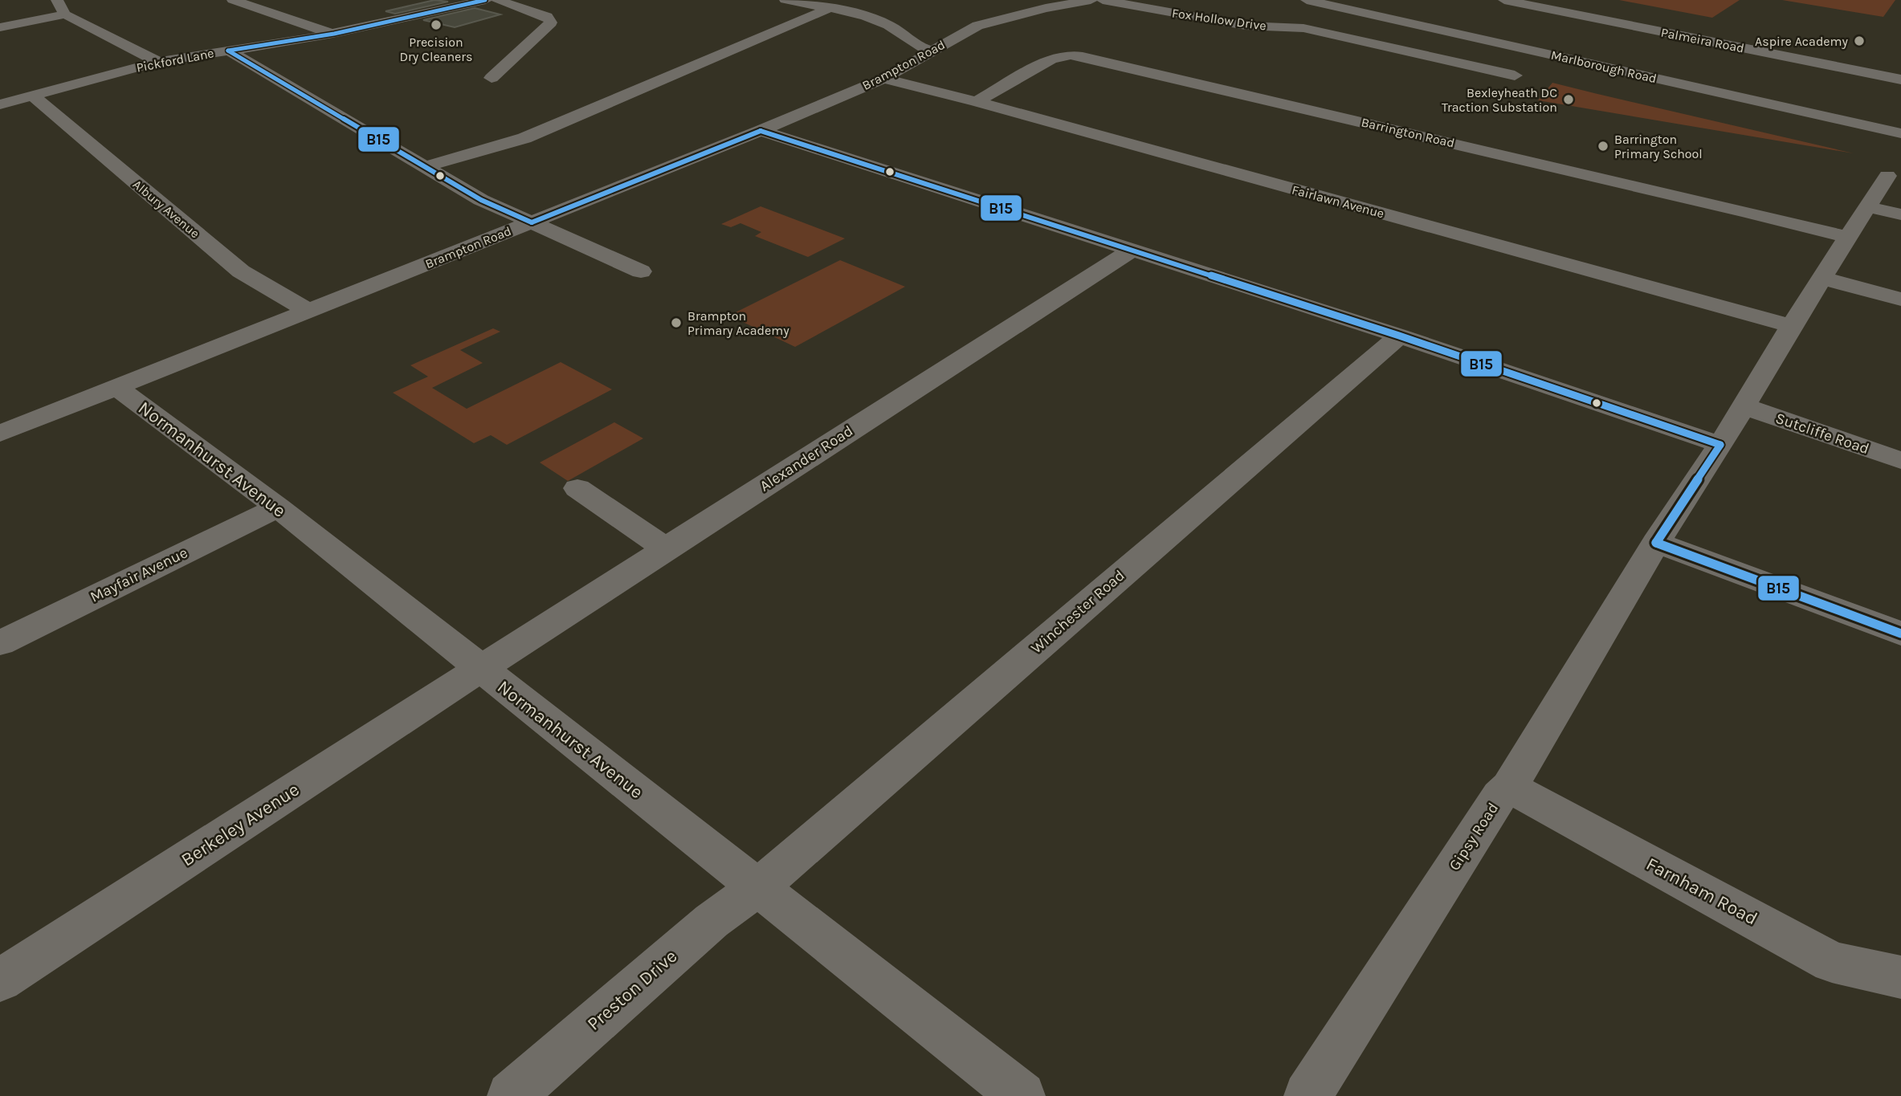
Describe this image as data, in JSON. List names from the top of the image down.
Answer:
{
  "streets": {
    "street": [
      "Fox Hollow Drive",
      "Palmeira Road",
      "Pickford Lane",
      "Brampton Road",
      "Marlborough Road",
      "Barrington Road",
      "Fairlawn Avenue",
      "Albury Avenue",
      "Sutcliffe Road",
      "Alexander Road",
      "Normanhurst Avenue",
      "Mayfair Avenue",
      "Winchester Road",
      "Berkeley Avenue",
      "Gipsy Road",
      "Farnham Road",
      "Preston Drive"
    ]
  },
  "crossings": [
    ["Pickford Lane", "Albury Avenue"],
    ["Brampton Road", "Fairlawn Avenue"],
    ["Brampton Road", "Albury Avenue"],
    ["Brampton Road", "Normanhurst Avenue"],
    ["Barrington Road", "Fairlawn Avenue"],
    ["Barrington Road", "Gipsy Road"],
    ["Fairlawn Avenue", "Gipsy Road"],
    ["Sutcliffe Road", "Gipsy Road"],
    ["Alexander Road", "Normanhurst Avenue"],
    ["Alexander Road", "Berkeley Avenue"],
    ["Normanhurst Avenue", "Mayfair Avenue"],
    ["Normanhurst Avenue", "Winchester Road"],
    ["Normanhurst Avenue", "Berkeley Avenue"],
    ["Normanhurst Avenue", "Preston Drive"],
    ["Winchester Road", "Preston Drive"],
    ["Gipsy Road", "Farnham Road"]
  ],
  "places": [
    "Precision Dry Cleaners",
    "Aspire Academy",
    "Bexleyheath DC Traction Substation",
    "Barrington Primary School",
    "Brampton Primary Academy"
  ],
  "lines": ["transit line B15"]
}
